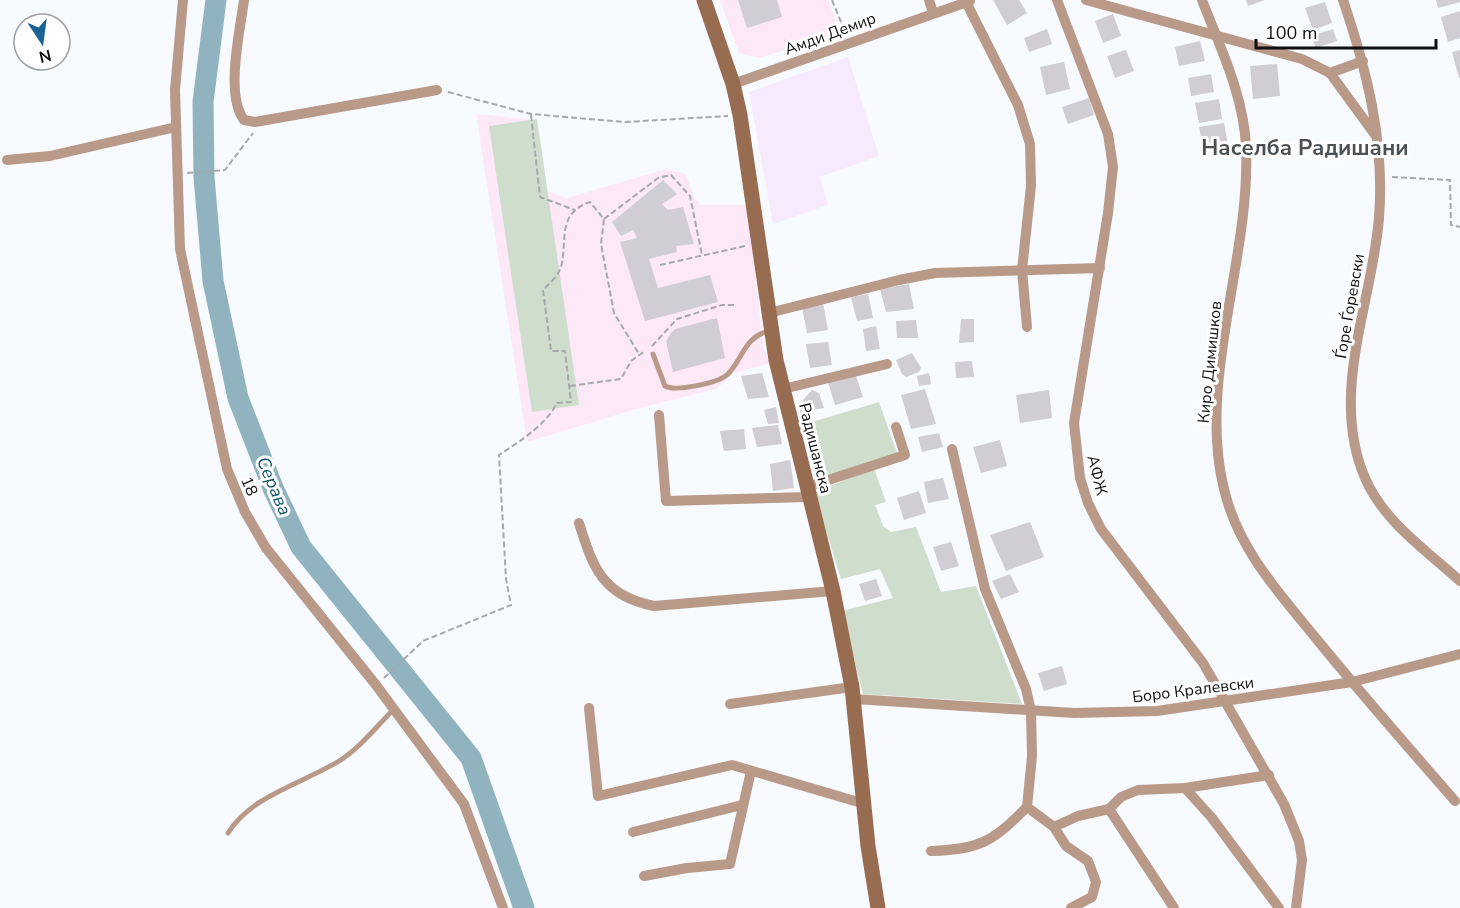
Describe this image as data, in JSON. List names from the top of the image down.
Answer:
{
  "streets": {
    "street": [
      "Амди Демир",
      "Ѓоре Ѓоревски",
      "Киро Димишков",
      "Радишанска",
      "АФЖ",
      "18",
      "Боро Кралевски"
    ]
  },
  "crossings": [
    ["Амди Демир", "Радишанска"],
    ["Киро Димишков", "Боро Кралевски"],
    ["Радишанска", "Боро Кралевски"],
    ["АФЖ", "Боро Кралевски"]
  ],
  "districts": ["Населба Радишани"],
  "water": ["Серава"],
  "scale_bar": "100 m",
  "north": "bottom"
}
